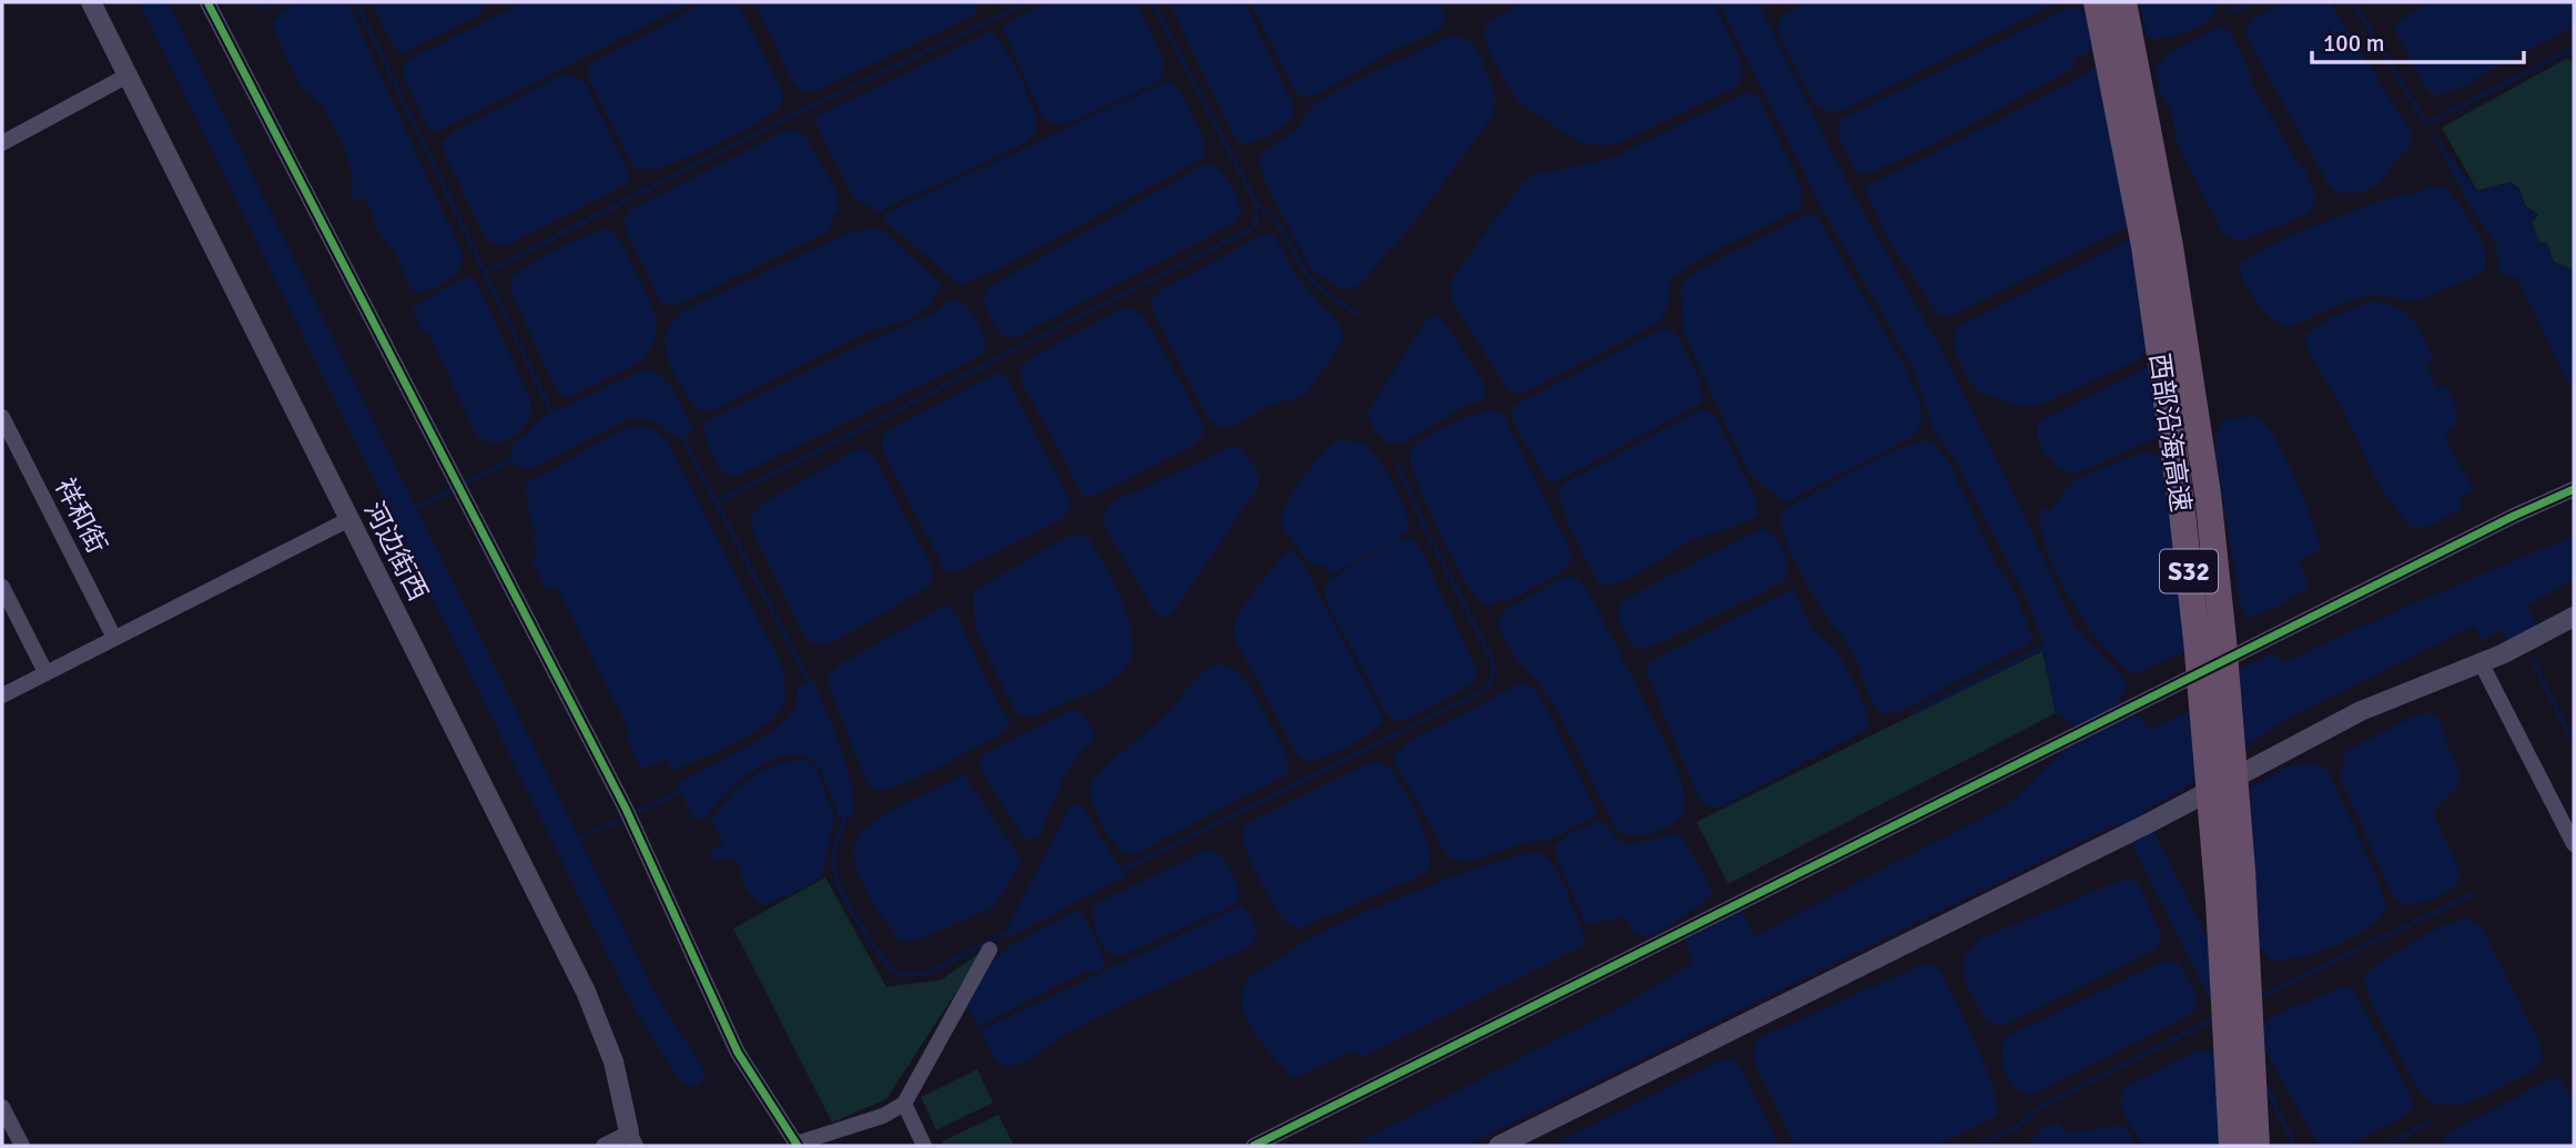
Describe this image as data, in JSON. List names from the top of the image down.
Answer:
{
  "streets": {
    "highway": ["西部沿海高速", "S32"],
    "street": ["祥和街", "河边街西"]
  },
  "scale_bar": "100 m"
}
